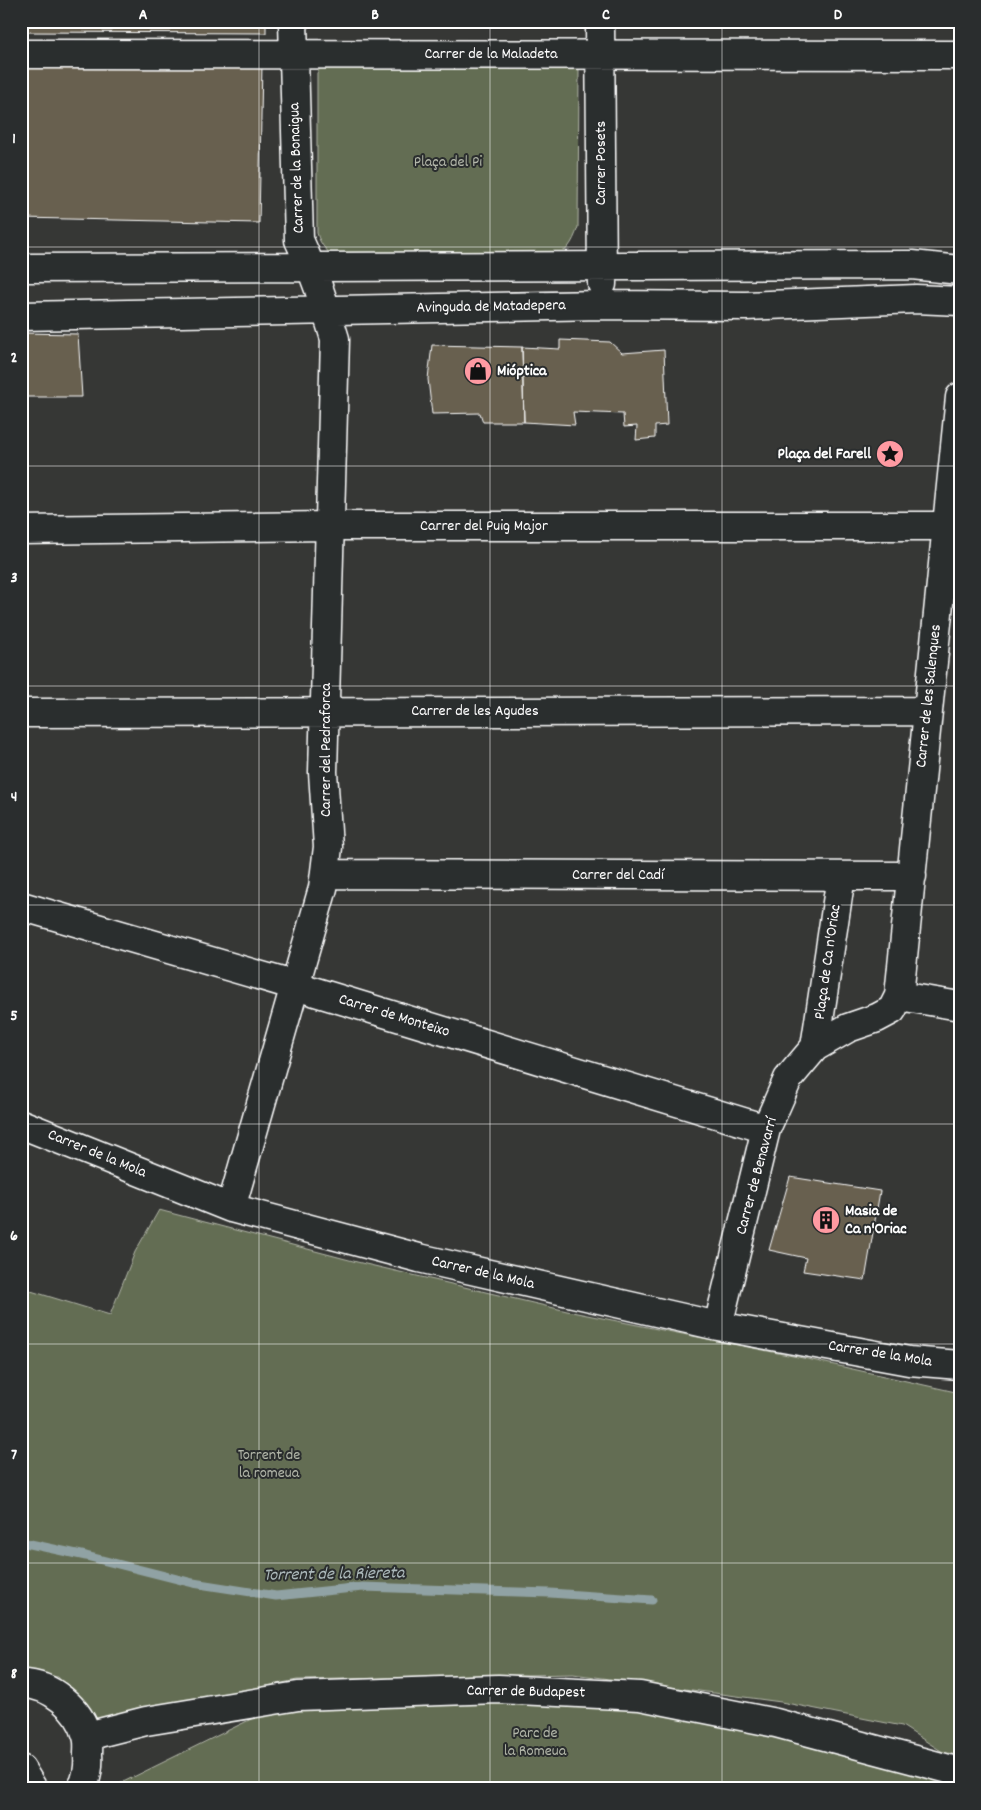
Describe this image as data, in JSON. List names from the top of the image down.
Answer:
{
  "streets": {
    "street": [
      "Carrer de la Maladeta",
      "Carrer Posets",
      "Carrer de la Bonaigua",
      "Avinguda de Matadepera",
      "Carrer del Puig Major",
      "Carrer de les Salenques",
      "Carrer de les Agudes",
      "Carrer del Pedraforca",
      "Carrer del Cadí",
      "Plaça de Ca n'Oriac",
      "Carrer de Monteixo",
      "Carrer de la Mola",
      "Carrer de Benavarrí",
      "Carrer de Budapest"
    ]
  },
  "crossings": [
    ["Carrer de la Maladeta", "Carrer Posets"],
    ["Carrer de la Maladeta", "Carrer de la Bonaigua"],
    ["Carrer Posets", "Avinguda de Matadepera"],
    ["Carrer de la Bonaigua", "Avinguda de Matadepera"],
    ["Carrer de la Bonaigua", "Carrer del Pedraforca"],
    ["Avinguda de Matadepera", "Carrer del Pedraforca"],
    ["Carrer del Puig Major", "Carrer de les Salenques"],
    ["Carrer del Puig Major", "Carrer del Pedraforca"],
    ["Carrer de les Salenques", "Carrer de les Agudes"],
    ["Carrer de les Salenques", "Carrer del Cadí"],
    ["Carrer de les Salenques", "Carrer de Benavarrí"],
    ["Carrer de les Agudes", "Carrer del Pedraforca"],
    ["Carrer del Pedraforca", "Carrer del Cadí"],
    ["Carrer del Pedraforca", "Carrer de Monteixo"],
    ["Carrer del Pedraforca", "Carrer de la Mola"],
    ["Carrer del Cadí", "Plaça de Ca n'Oriac"],
    ["Plaça de Ca n'Oriac", "Carrer de Benavarrí"],
    ["Carrer de Monteixo", "Carrer de Benavarrí"],
    ["Carrer de la Mola", "Carrer de Benavarrí"]
  ],
  "water": ["Torrent de la Riereta"],
  "parks": ["Plaça del Pi", "Torrent de la romeua", "Parc de la Romeua"],
  "places": {
    "shop": ["Mióptica"],
    "place": ["Plaça del Farell"],
    "building": ["Masia de Ca n'Oriac"]
  },
  "grid": {
    "columns": [
      "A",
      "B",
      "C",
      "D"
    ],
    "rows": [
      "1",
      "2",
      "3",
      "4",
      "5",
      "6",
      "7",
      "8"
    ]
  }
}
